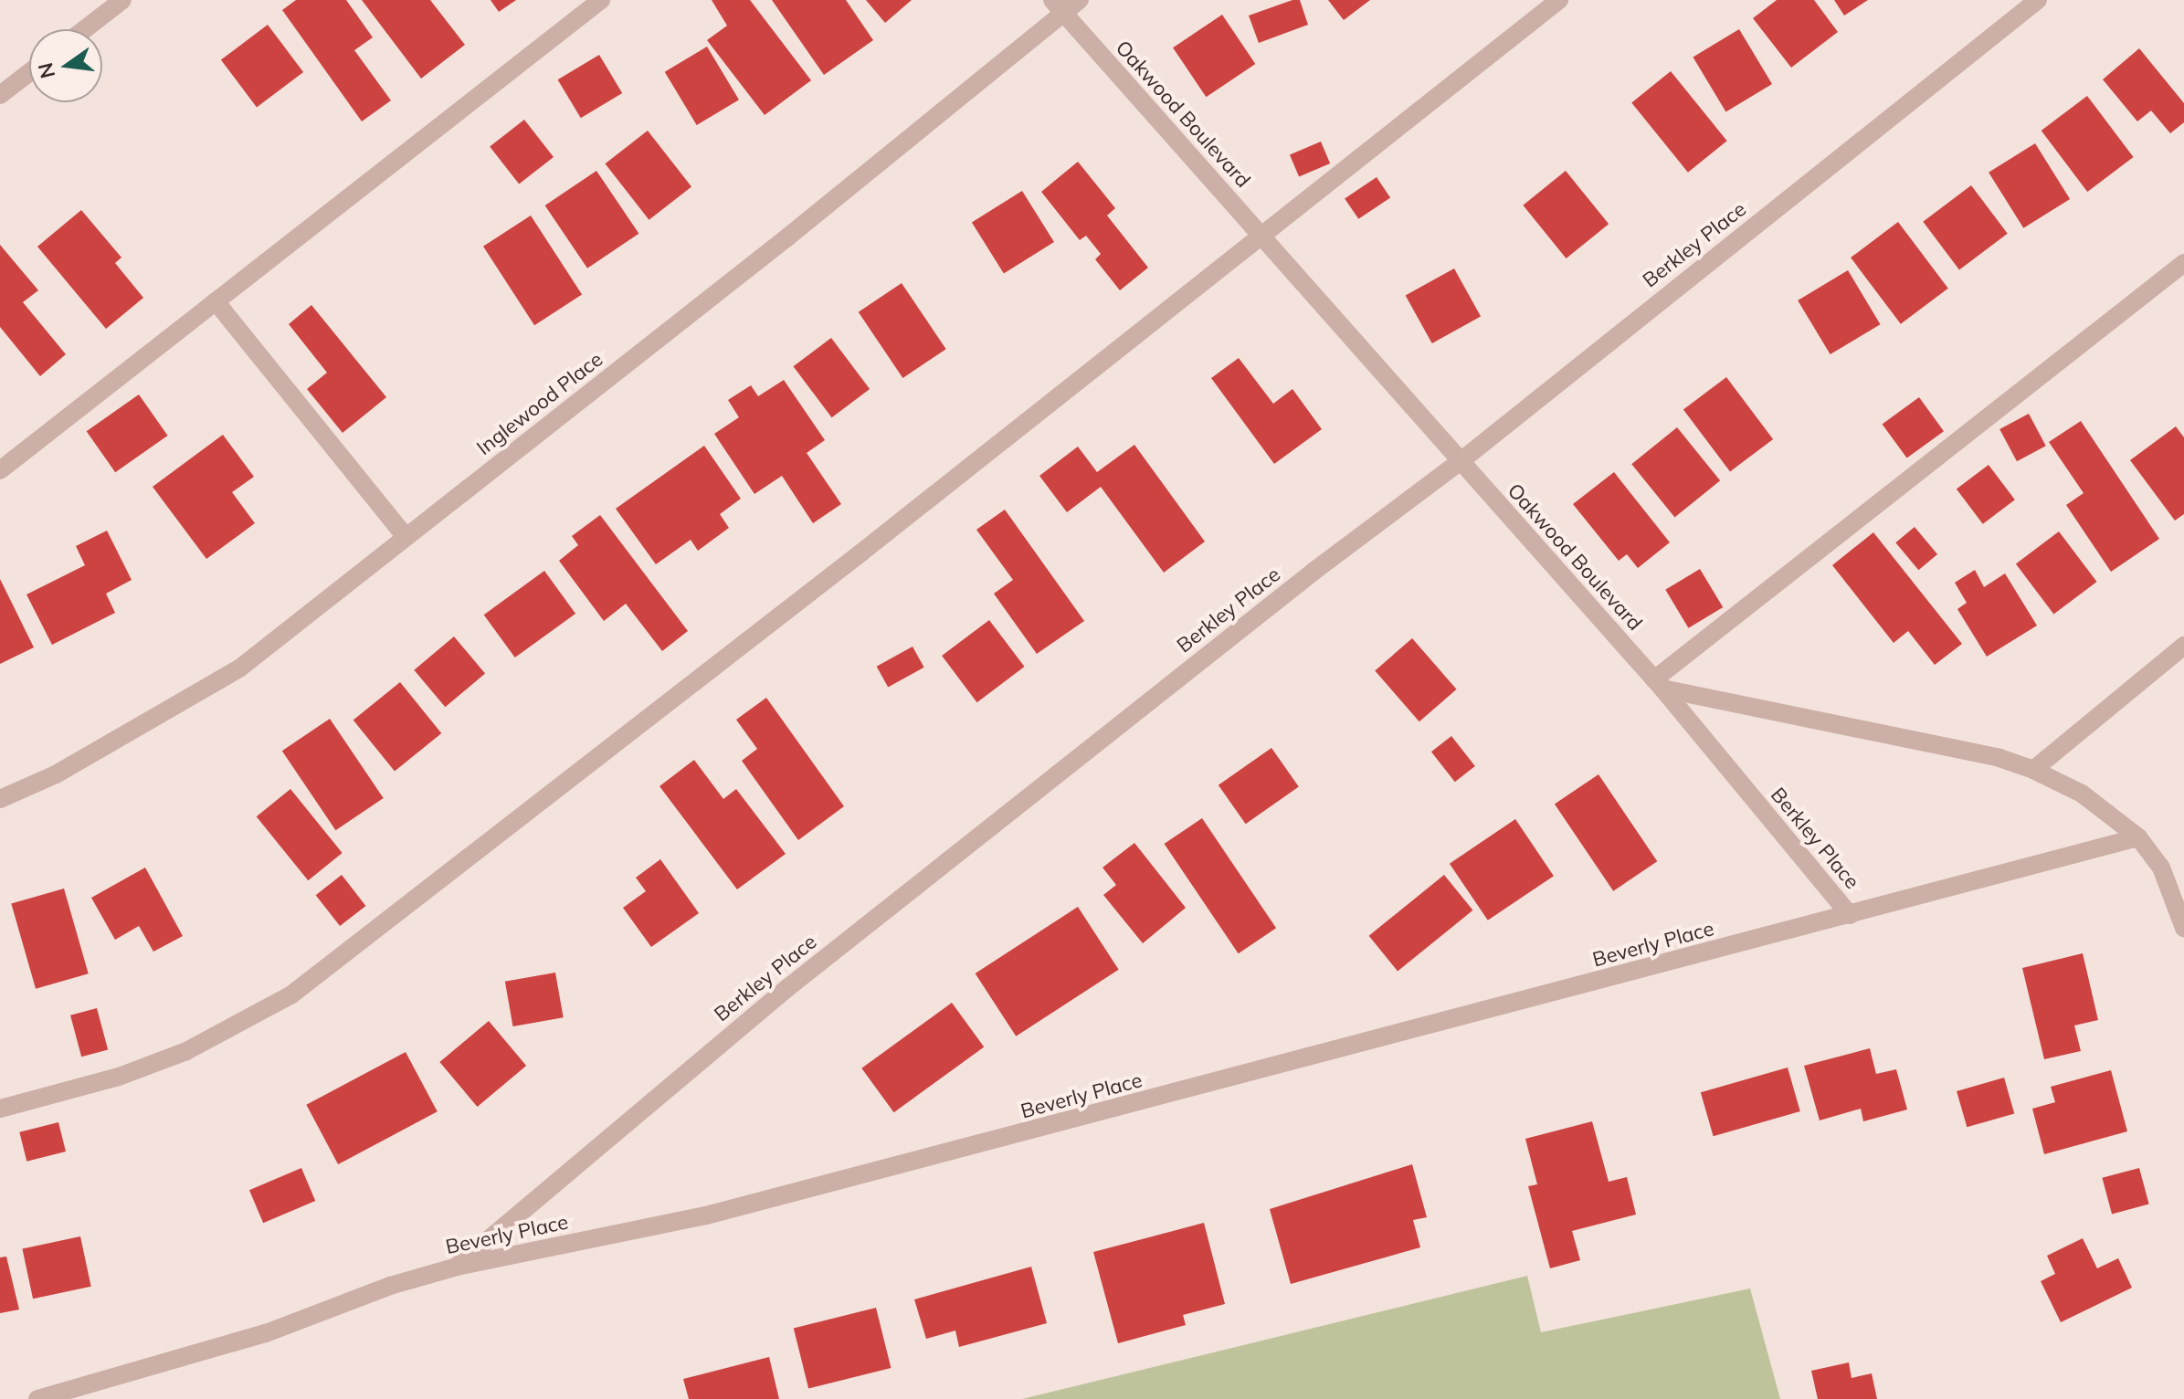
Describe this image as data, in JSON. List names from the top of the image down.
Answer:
{
  "streets": {
    "street": [
      "Oakwood Boulevard",
      "Berkley Place",
      "Inglewood Place",
      "Beverly Place"
    ]
  },
  "crossings": [
    ["Oakwood Boulevard", "Berkley Place"],
    ["Oakwood Boulevard", "Inglewood Place"],
    ["Berkley Place", "Beverly Place"]
  ],
  "north": "left"
}
